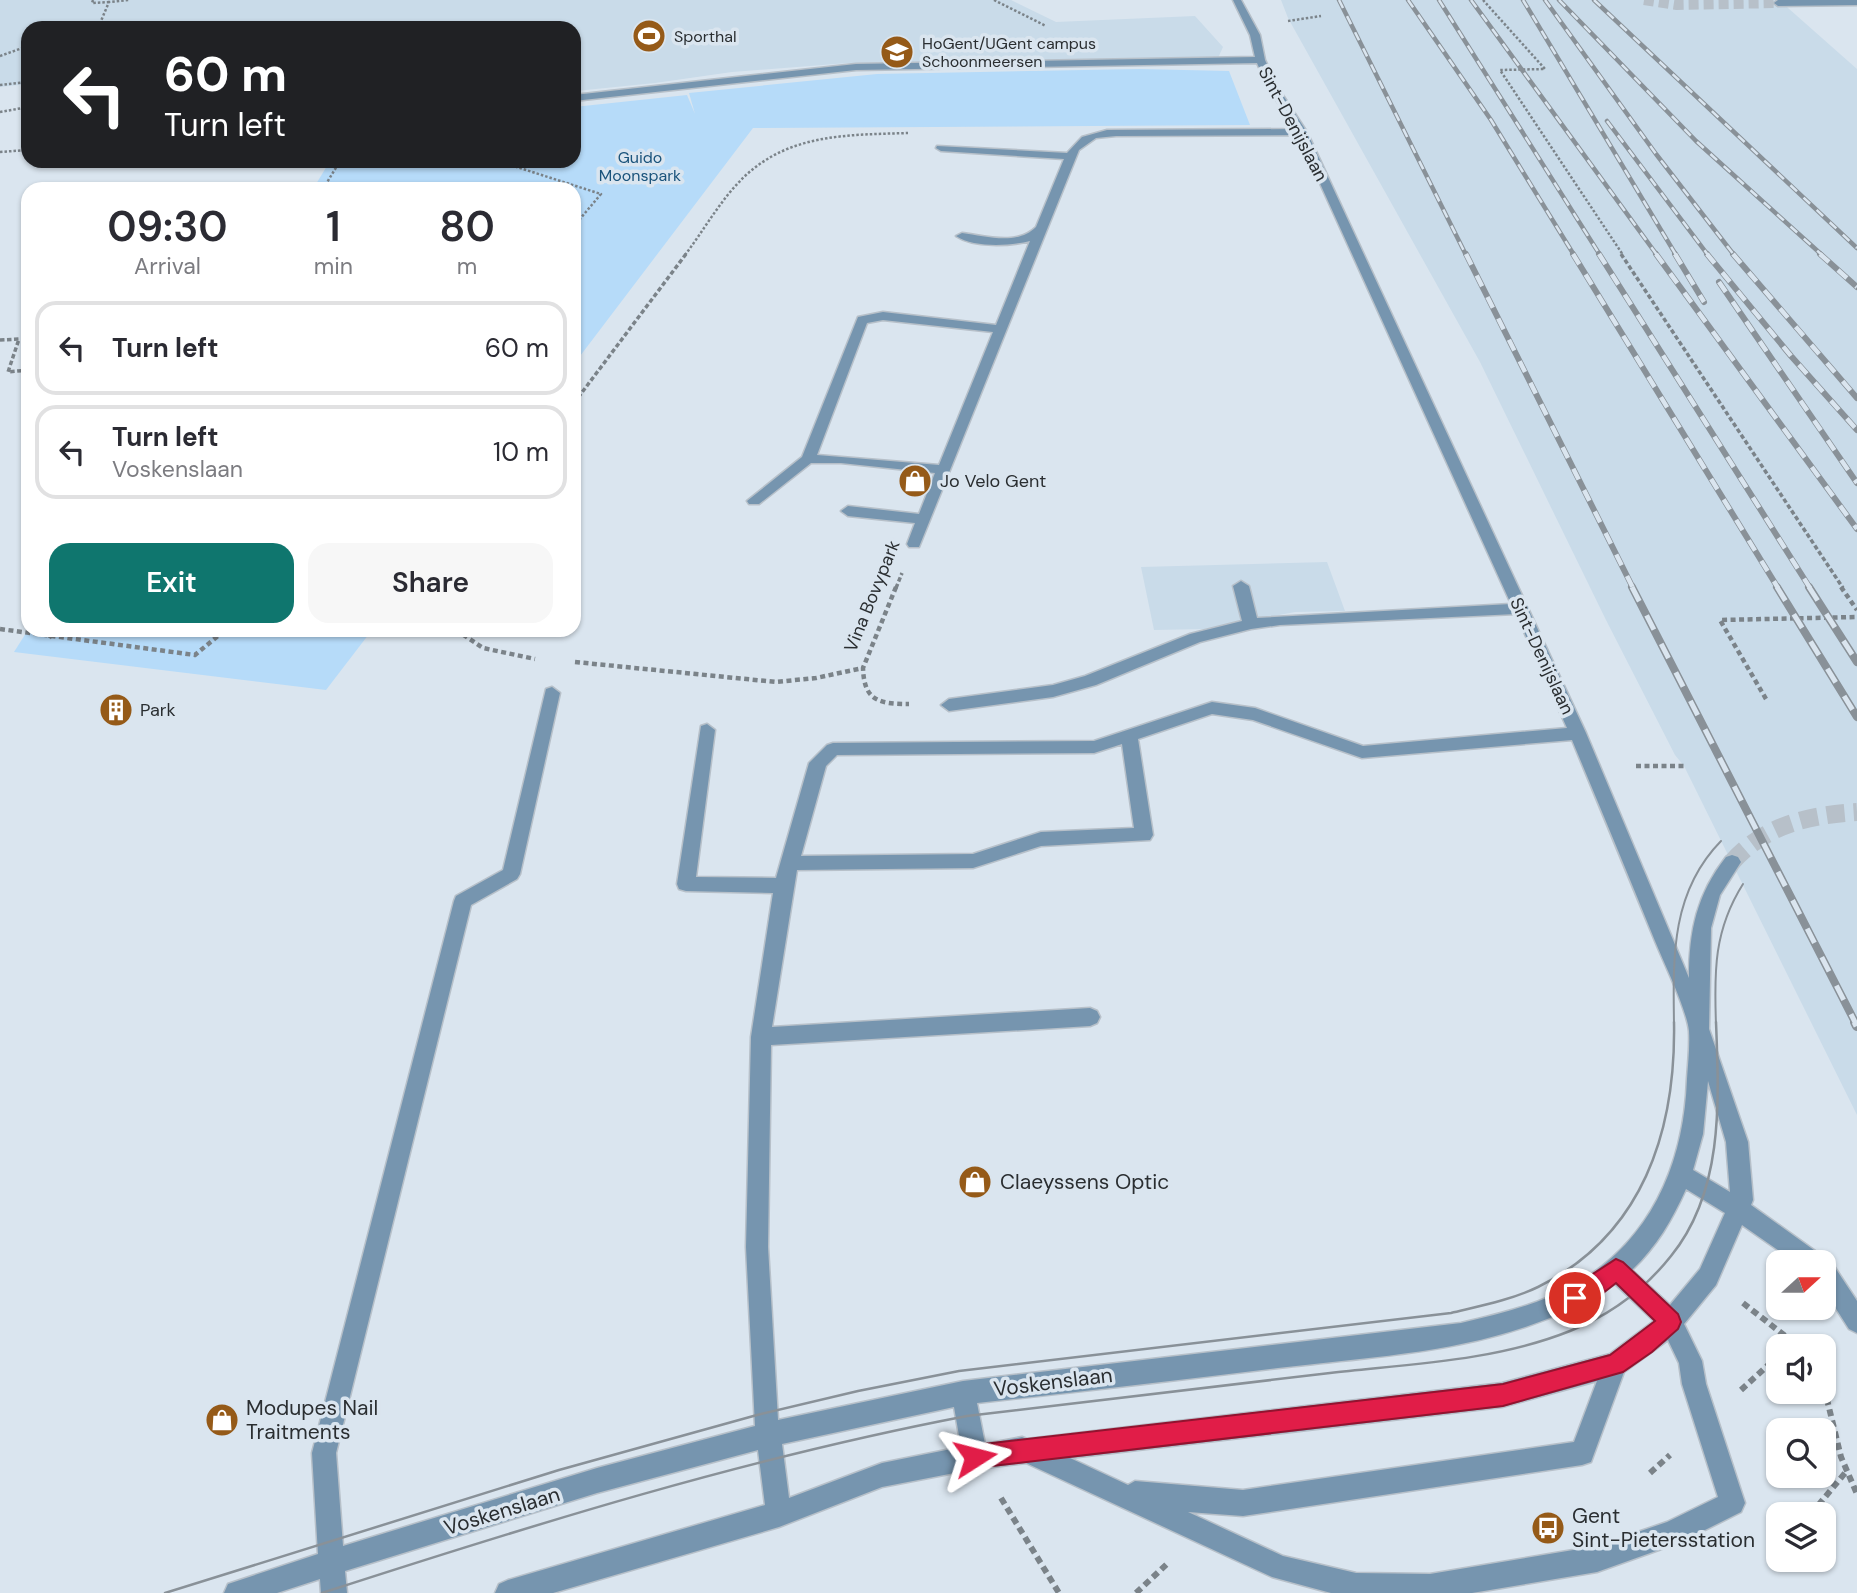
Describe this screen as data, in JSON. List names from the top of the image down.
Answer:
{
  "streets": {
    "street": ["Sint-Denijslaan", "Vina Bovypark", "Voskenslaan"]
  },
  "crossings": [
    ["Sint-Denijslaan", "Voskenslaan"]
  ],
  "parks": ["Guido Moonspark"],
  "places": {
    "sports": ["Sporthal"],
    "school or university": ["HoGent/UGent campus Schoonmeersen"],
    "shop": ["Jo Velo Gent", "Claeyssens Optic", "Modupes Nail Traitments"],
    "building": ["Park"],
    "bus stop": ["Gent Sint-Pietersstation"]
  },
  "north": "right",
  "page": {
    "turn": ["60 m", "Turn left"],
    "eta": [
      "09:30",
      "Arrival",
      "1",
      "min",
      "80",
      "m"
    ],
    "list": [
      {
        "name": "Turn left",
        "value": "60 m"
      },
      {
        "name": "Turn left",
        "note": "Voskenslaan",
        "value": "10 m"
      }
    ],
    "buttons": ["Exit", "Share"]
  }
}
